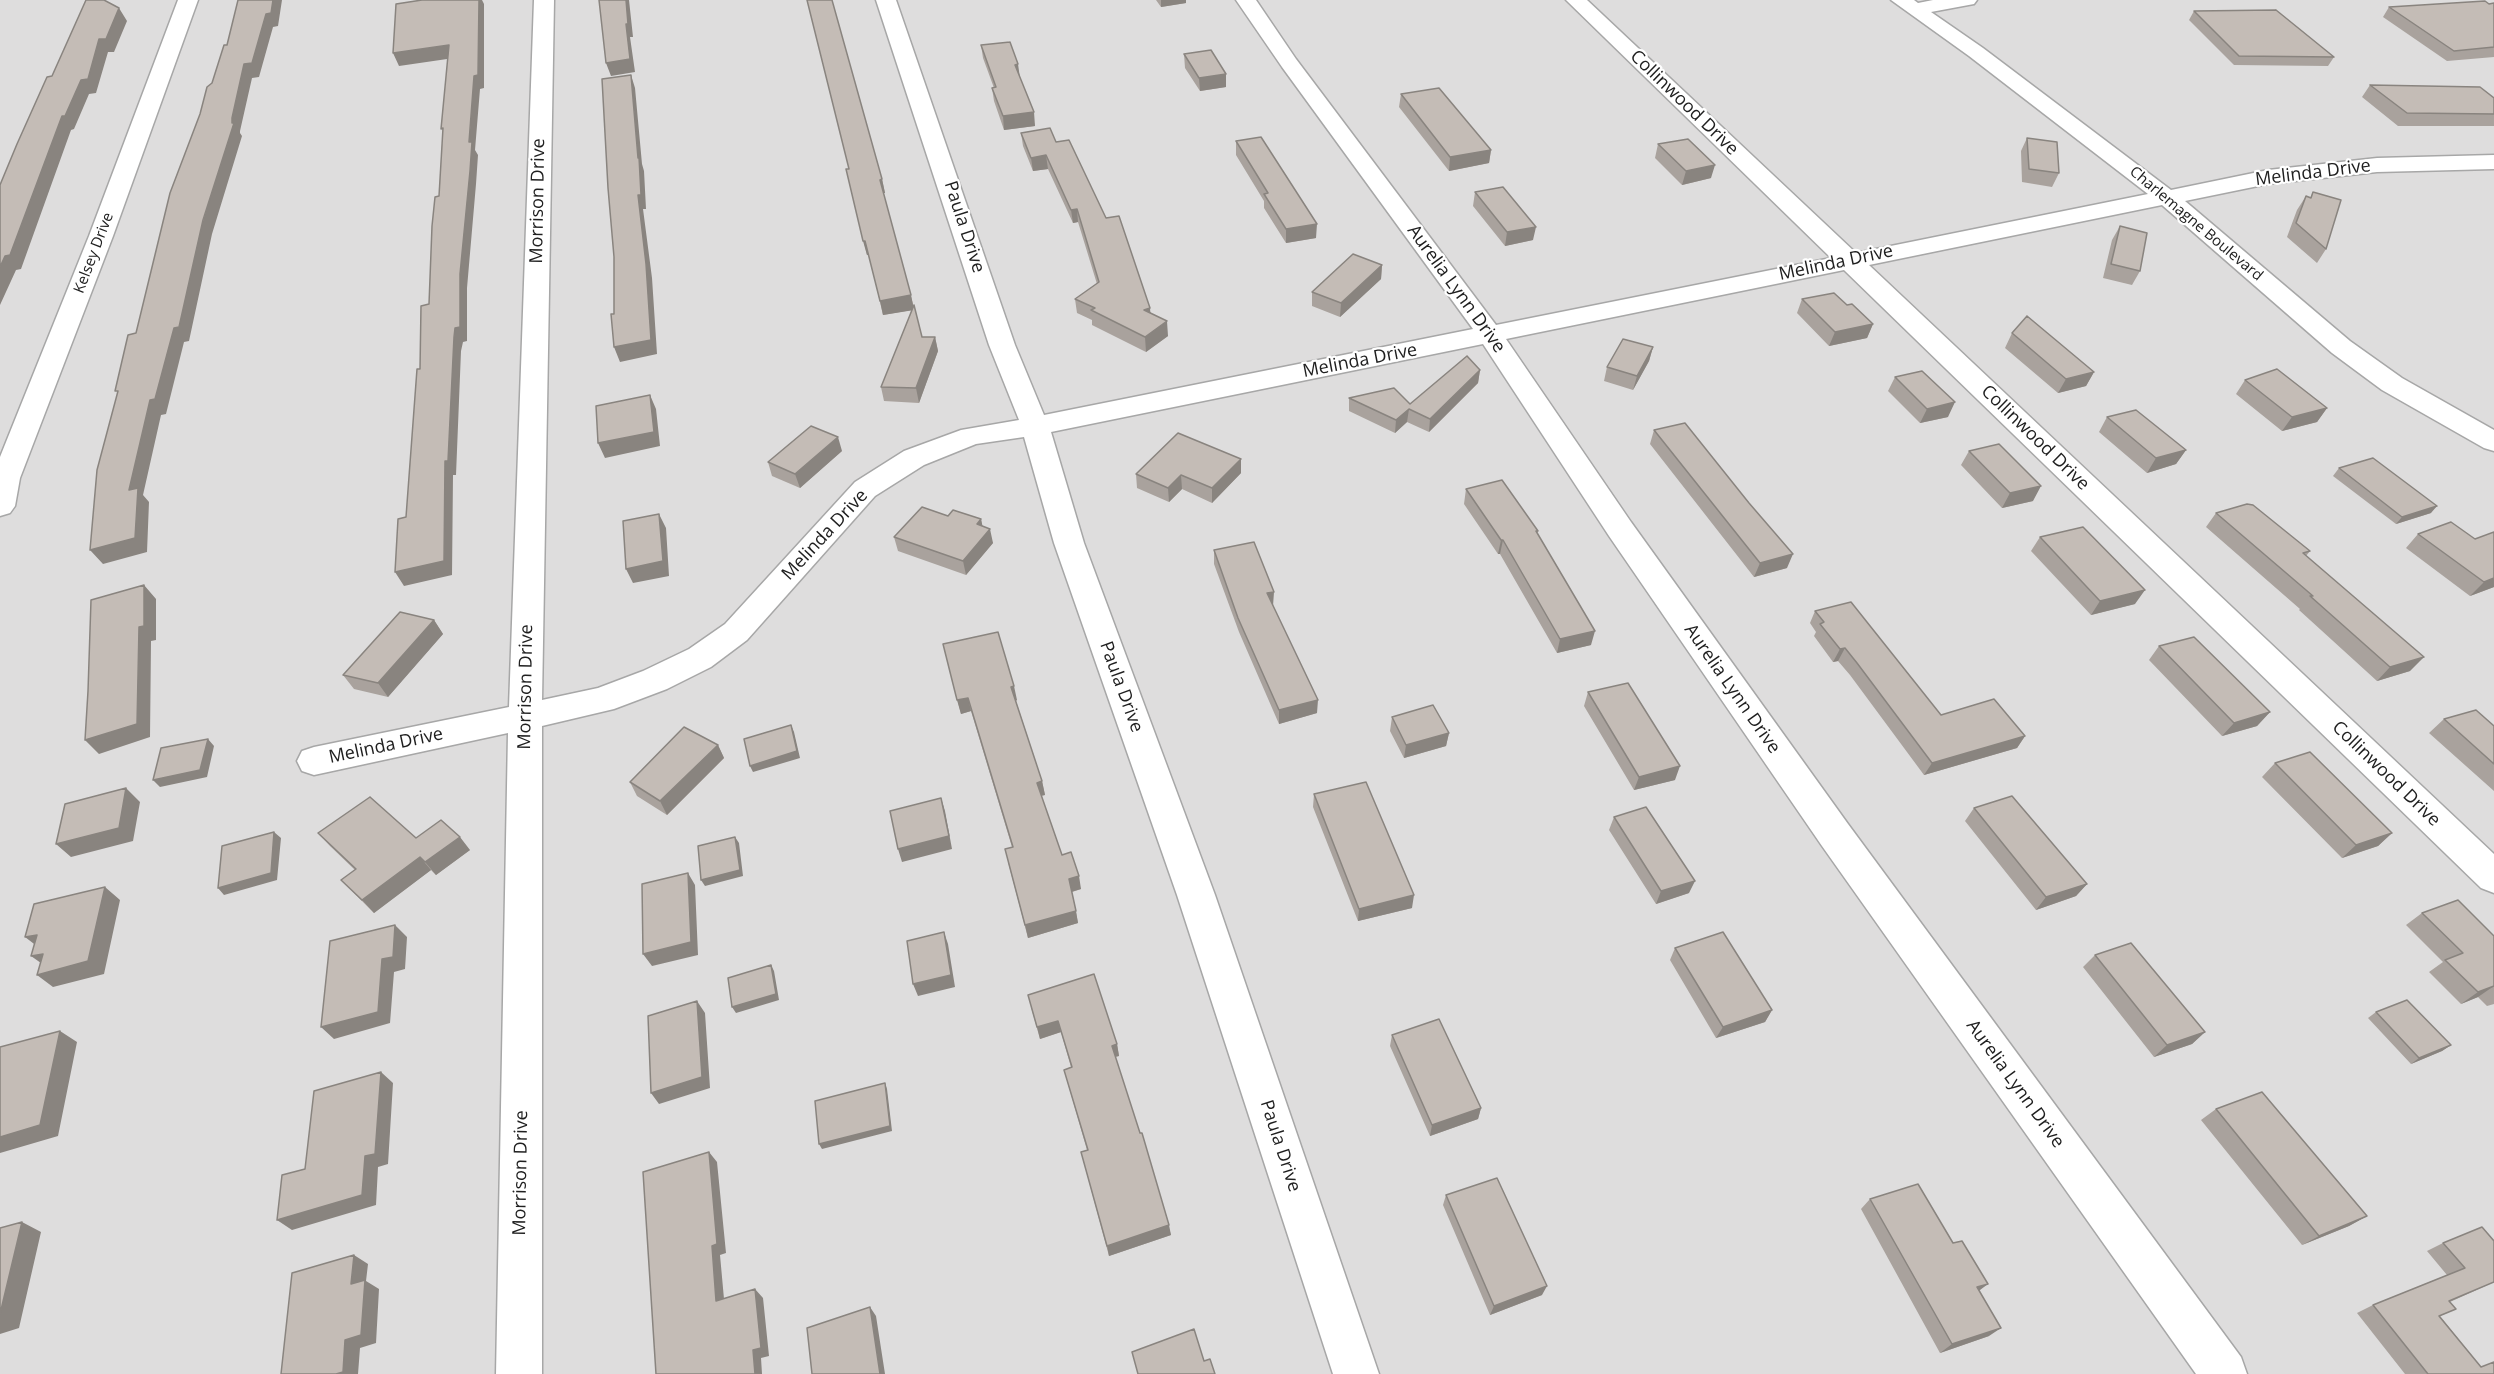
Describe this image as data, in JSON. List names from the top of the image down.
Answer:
{
  "streets": {
    "street": [
      "Collinwood Drive",
      "Melinda Drive",
      "Morrison Drive",
      "Charlemagne Boulevard",
      "Paula Drive",
      "Kelsey Drive",
      "Aurelia Lynn Drive"
    ]
  },
  "crossings": [
    ["Collinwood Drive", "Melinda Drive"],
    ["Melinda Drive", "Morrison Drive"],
    ["Melinda Drive", "Charlemagne Boulevard"],
    ["Melinda Drive", "Paula Drive"],
    ["Melinda Drive", "Aurelia Lynn Drive"]
  ]
}
